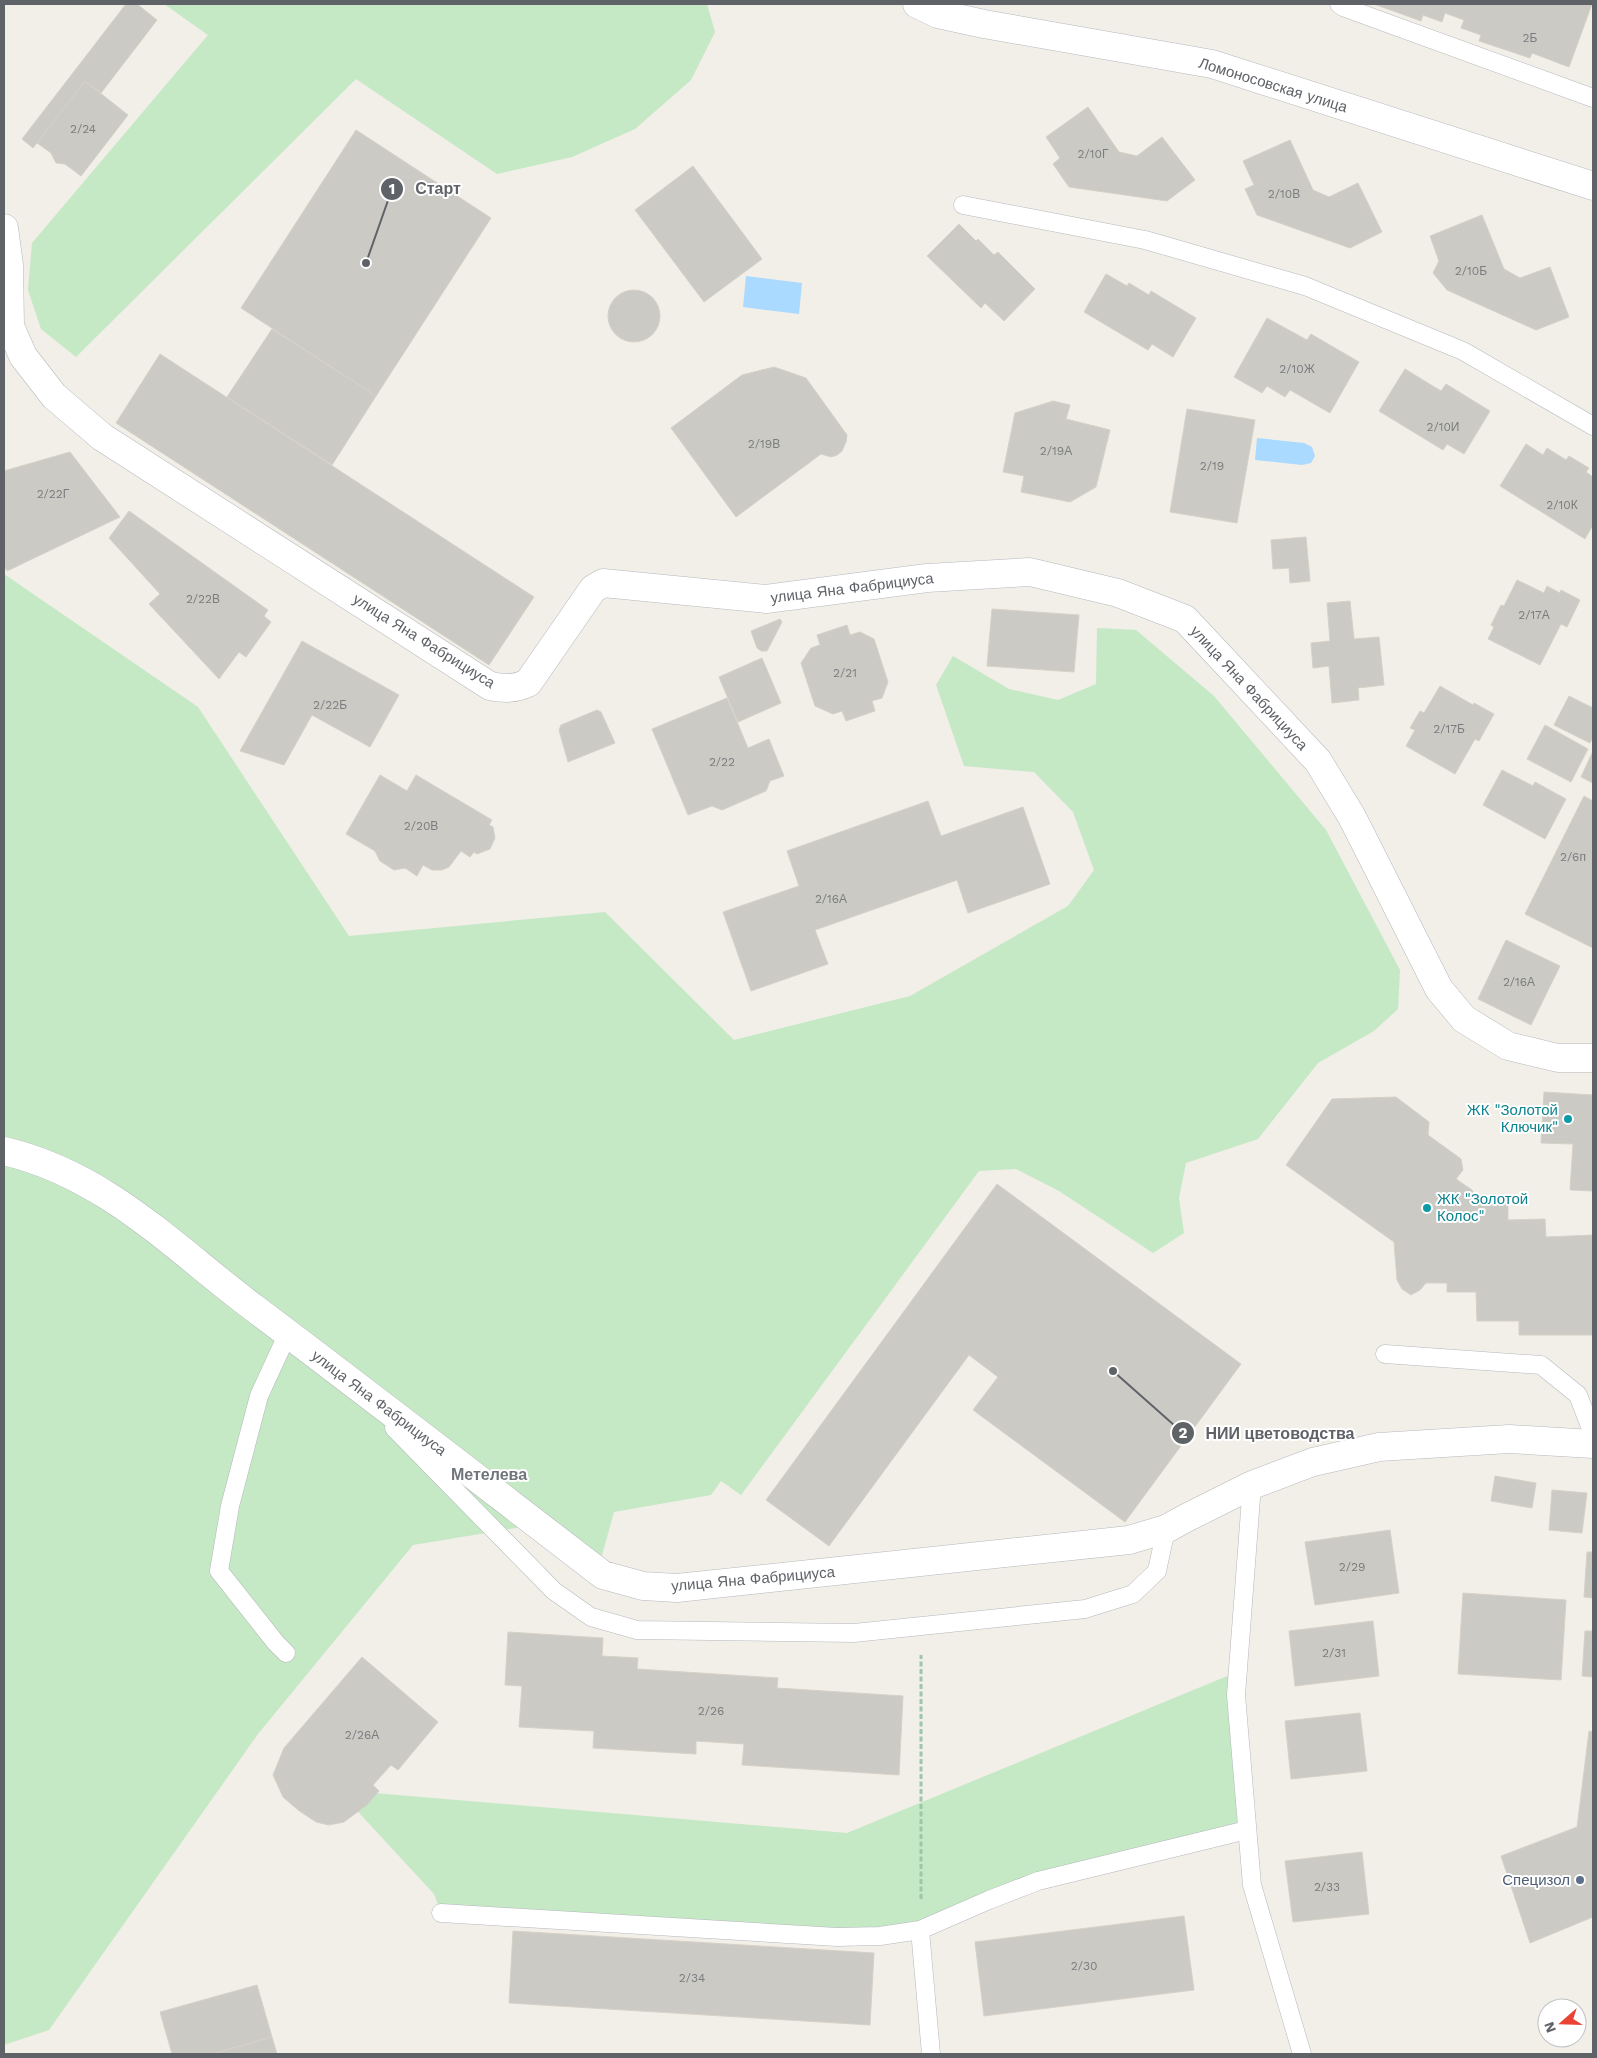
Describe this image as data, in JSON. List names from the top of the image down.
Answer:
{
  "streets": {
    "street": ["Ломоносовская улица", "улица Яна Фабрициуса"]
  },
  "districts": ["Метелева"],
  "places": [
    "Старт",
    "ЖК \"Золотой Ключик\"",
    "ЖК \"Золотой Колос\"",
    "НИИ цветоводства",
    "Специзол"
  ],
  "house_numbers": [
    "2Б",
    "2/24",
    "2/10Г",
    "2/10В",
    "2/10Б",
    "2/10Ж",
    "2/10И",
    "2/19В",
    "2/19А",
    "2/19",
    "2/22Г",
    "2/10К",
    "2/22В",
    "2/17А",
    "2/21",
    "2/22Б",
    "2/17Б",
    "2/22",
    "2/20В",
    "2/6п",
    "2/16А",
    "2/16А",
    "2/29",
    "2/31",
    "2/26",
    "2/26А",
    "2/33",
    "2/30",
    "2/34"
  ],
  "north": "left"
}
